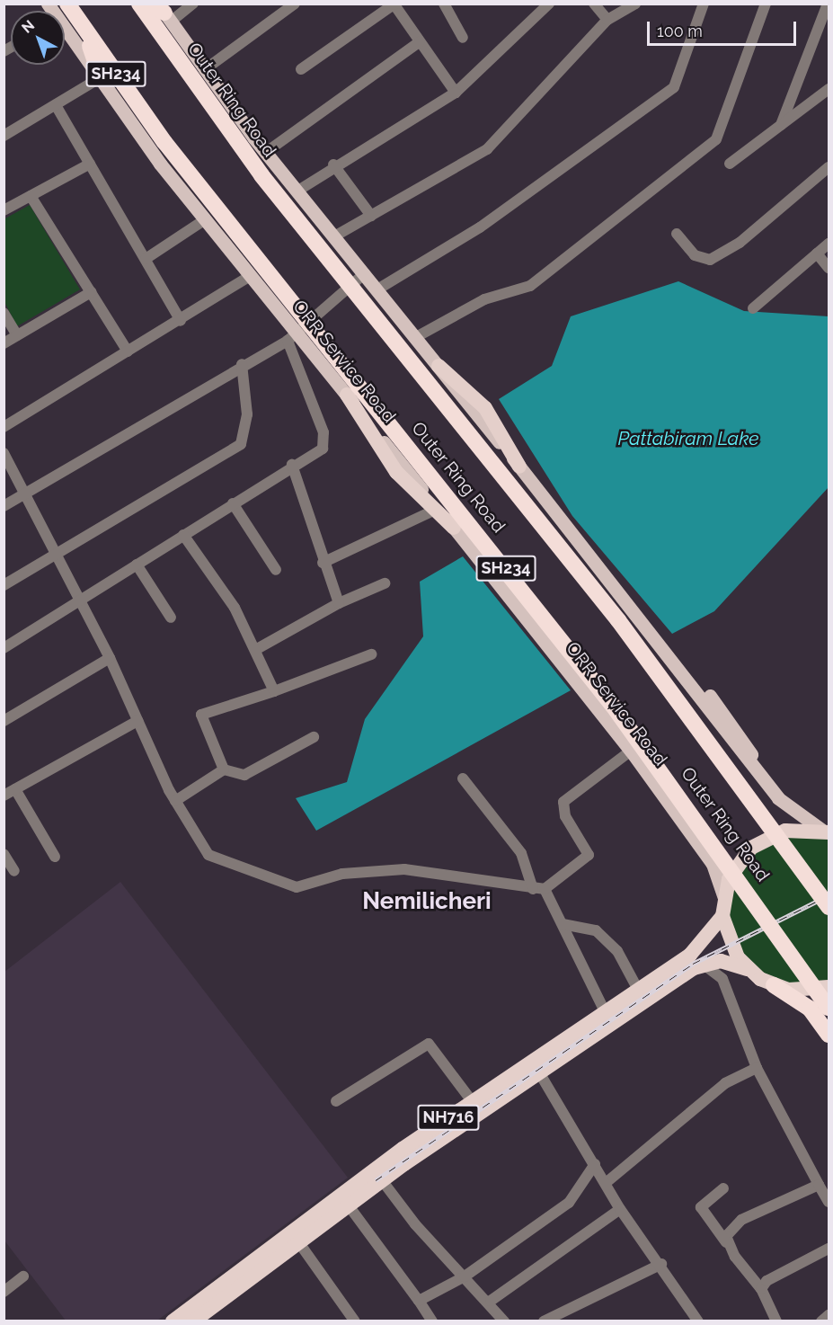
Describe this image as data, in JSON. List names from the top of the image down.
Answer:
{
  "streets": {
    "highway": ["SH234", "Outer Ring Road", "NH716"],
    "main road": ["ORR Service Road"]
  },
  "districts": ["Nemilicheri"],
  "water": ["Pattabiram Lake"],
  "scale_bar": "100 m",
  "north": "top left"
}
